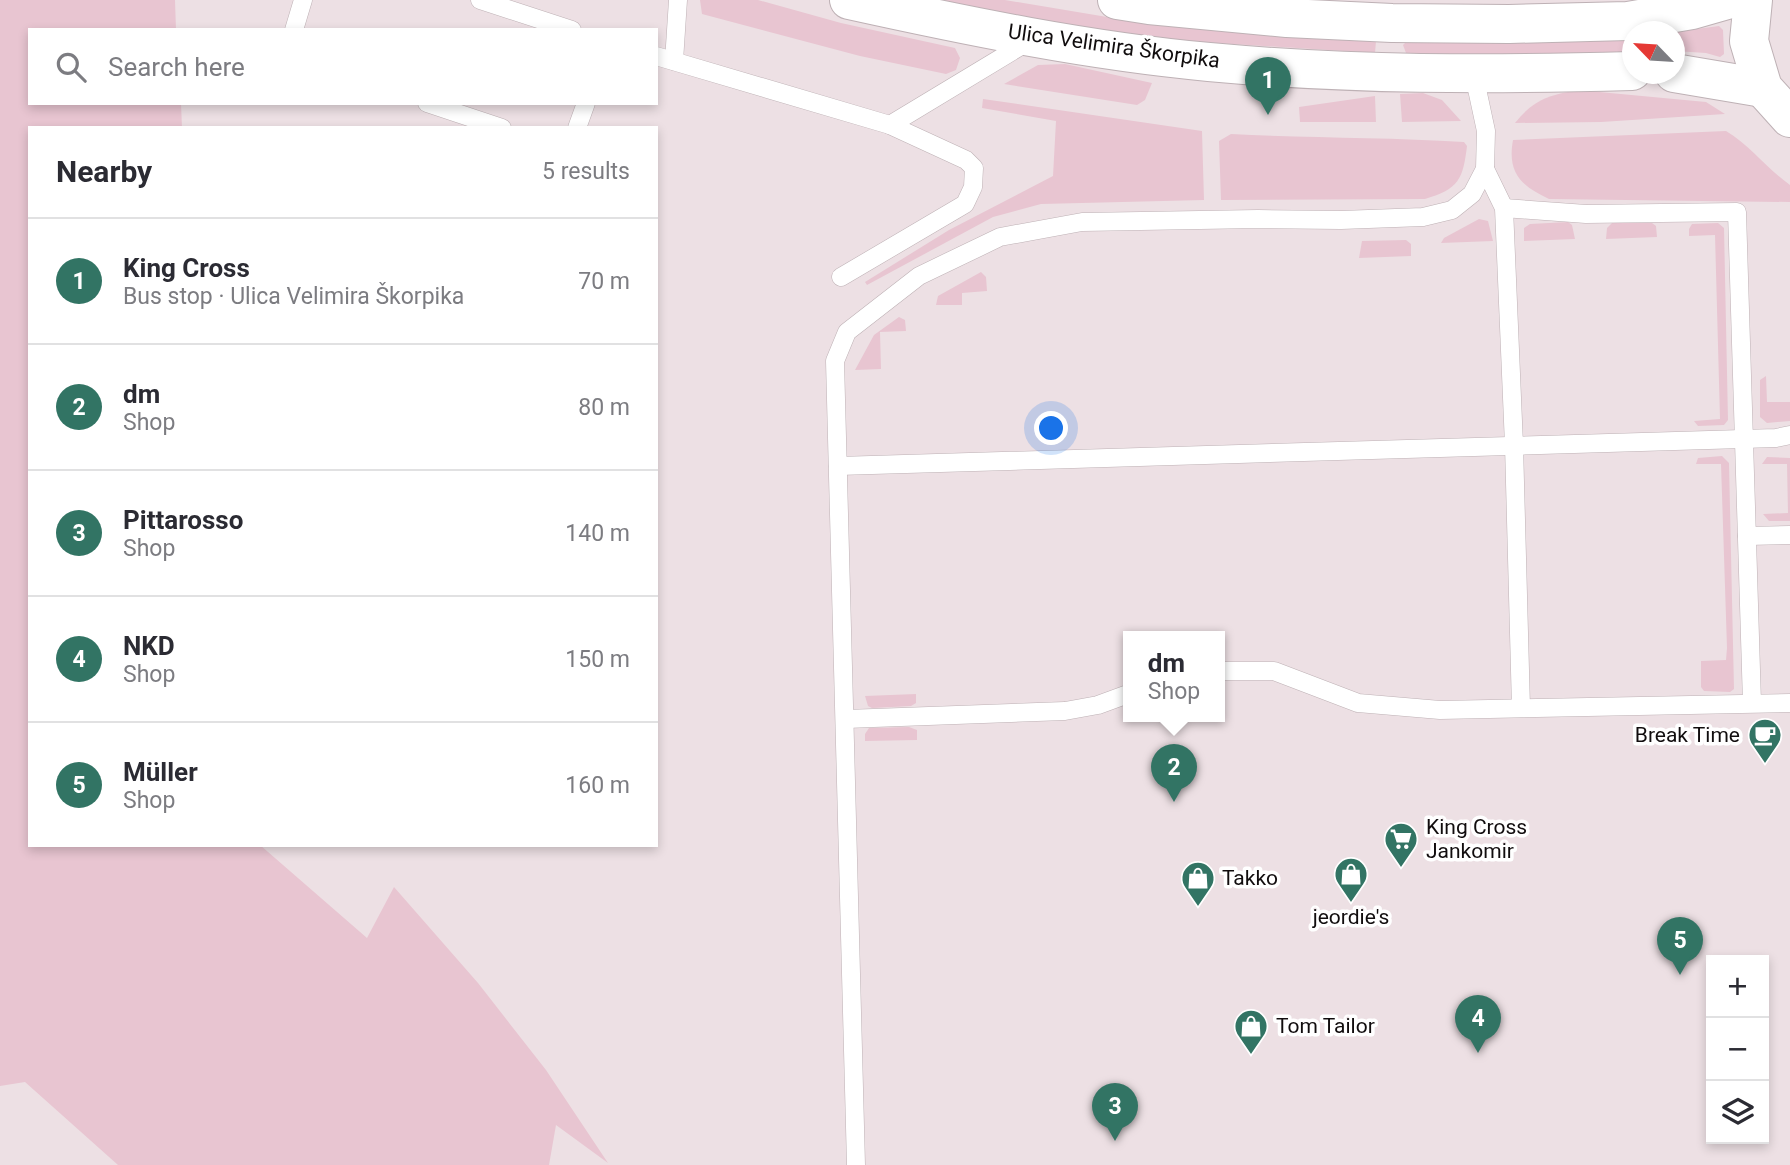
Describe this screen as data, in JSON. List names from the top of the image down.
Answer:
{
  "streets": {
    "main road": ["Ulica Velimira Škorpika"]
  },
  "places": {
    "cafe": ["Break Time"],
    "supermarket": ["King Cross Jankomir"],
    "shop": ["jeordie's", "Takko", "Tom Tailor"]
  },
  "north": "top left",
  "page": {
    "search": "Search here",
    "pins": [
      "1",
      "2",
      "5",
      "4",
      "3"
    ],
    "heading": ["Nearby", "5 results"],
    "list": [
      {
        "mark": "1",
        "name": "King Cross",
        "note": "Bus stop · Ulica Velimira Škorpika",
        "value": "70 m"
      },
      {
        "mark": "2",
        "name": "dm",
        "note": "Shop",
        "value": "80 m"
      },
      {
        "mark": "3",
        "name": "Pittarosso",
        "note": "Shop",
        "value": "140 m"
      },
      {
        "mark": "4",
        "name": "NKD",
        "note": "Shop",
        "value": "150 m"
      },
      {
        "mark": "5",
        "name": "Müller",
        "note": "Shop",
        "value": "160 m"
      }
    ],
    "popup": ["dm", "Shop"],
    "map_buttons": ["+", "−"]
  }
}
